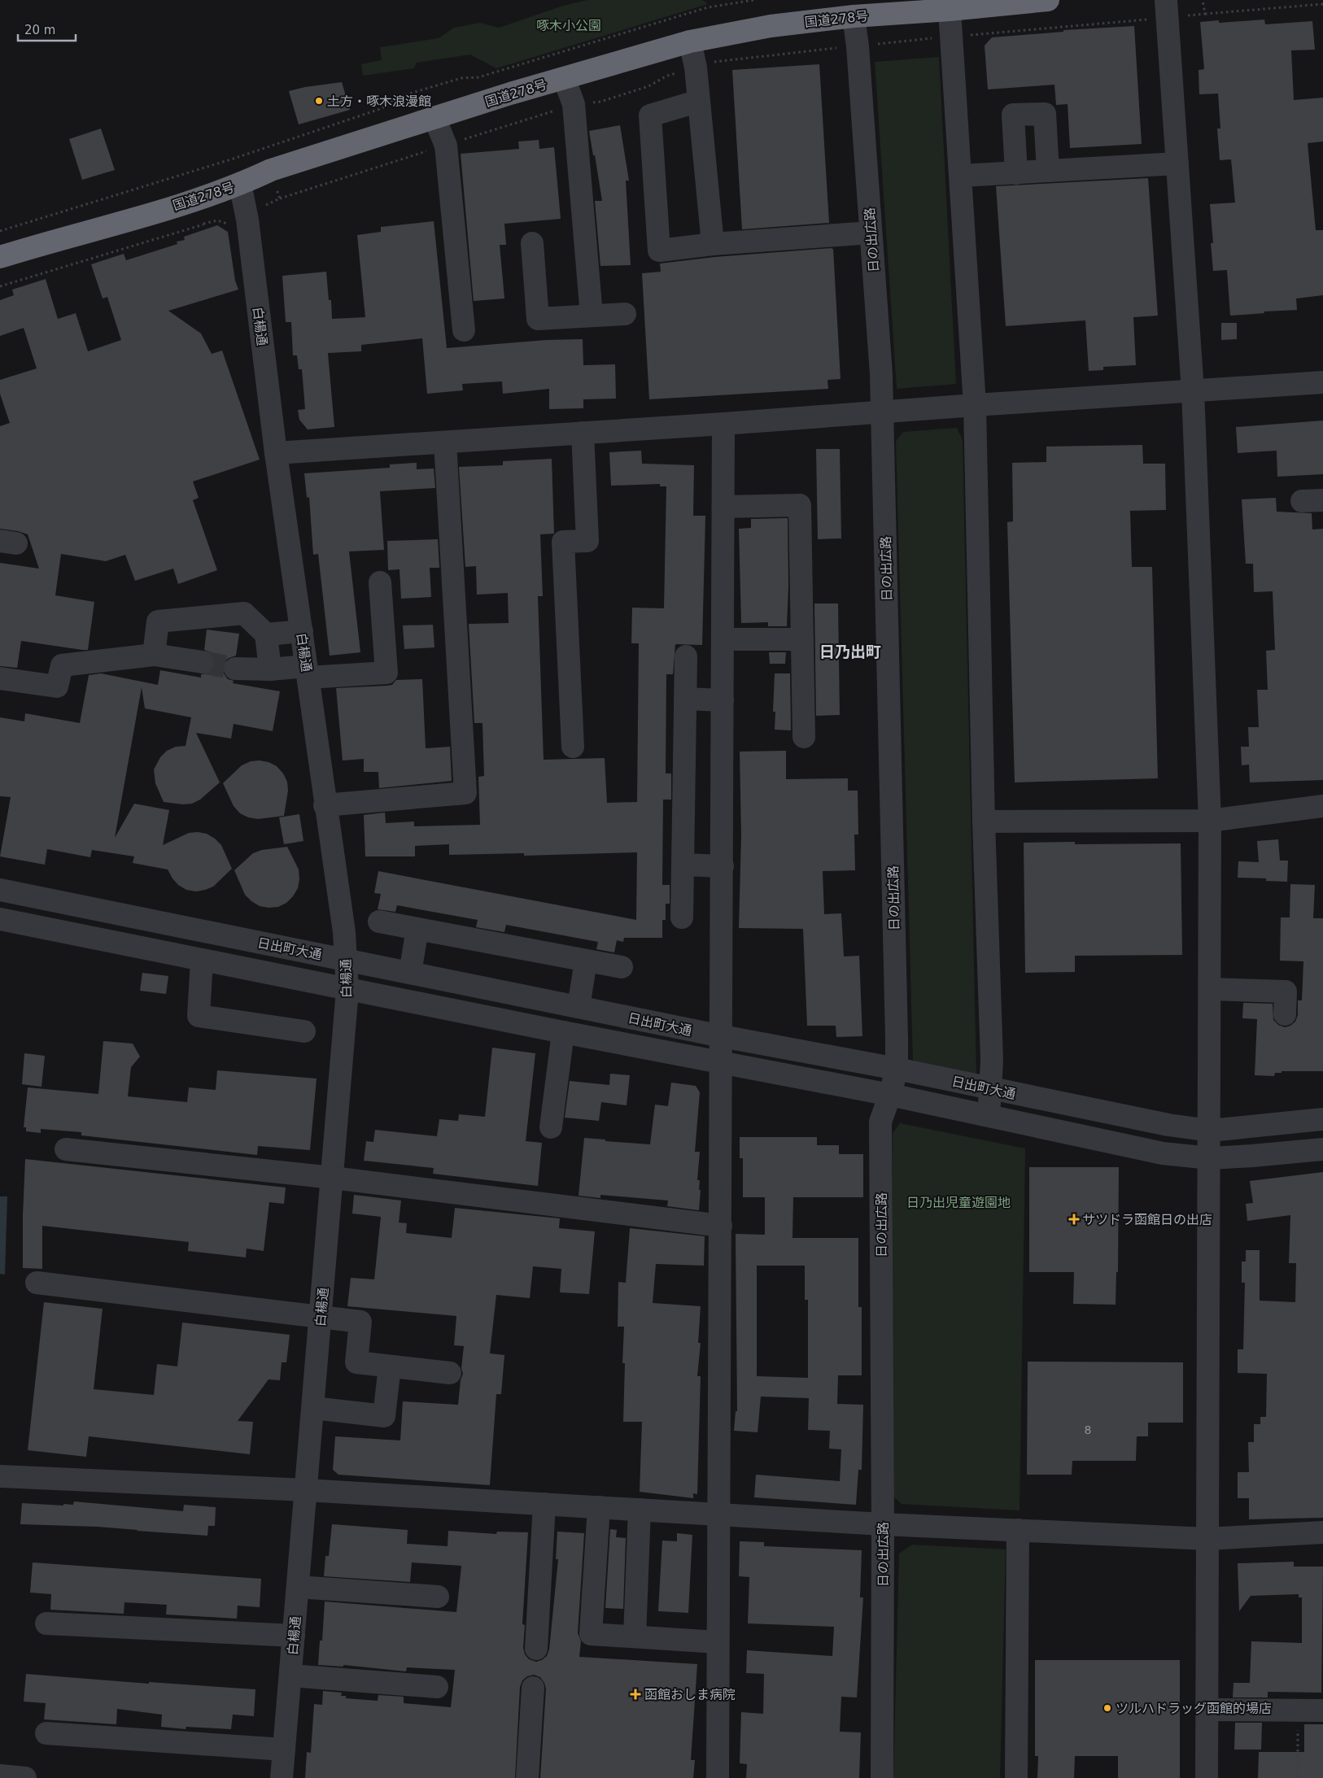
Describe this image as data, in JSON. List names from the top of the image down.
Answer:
{
  "streets": {
    "highway": ["国道278号"],
    "street": ["日の出広路", "白楊通", "日出町大通"]
  },
  "crossings": [
    ["国道278号", "日の出広路"],
    ["国道278号", "白楊通"],
    ["日の出広路", "日出町大通"],
    ["白楊通", "日出町大通"]
  ],
  "districts": ["日乃出町"],
  "parks": ["啄木小公園", "日乃出児童遊園地"],
  "places": {
    "other": ["土方・啄木浪漫館", "ツルハドラッグ函館的場店"],
    "health": ["サツドラ函館日の出店", "函館おしま病院"]
  },
  "house_numbers": ["8"],
  "scale_bar": "20 m"
}
